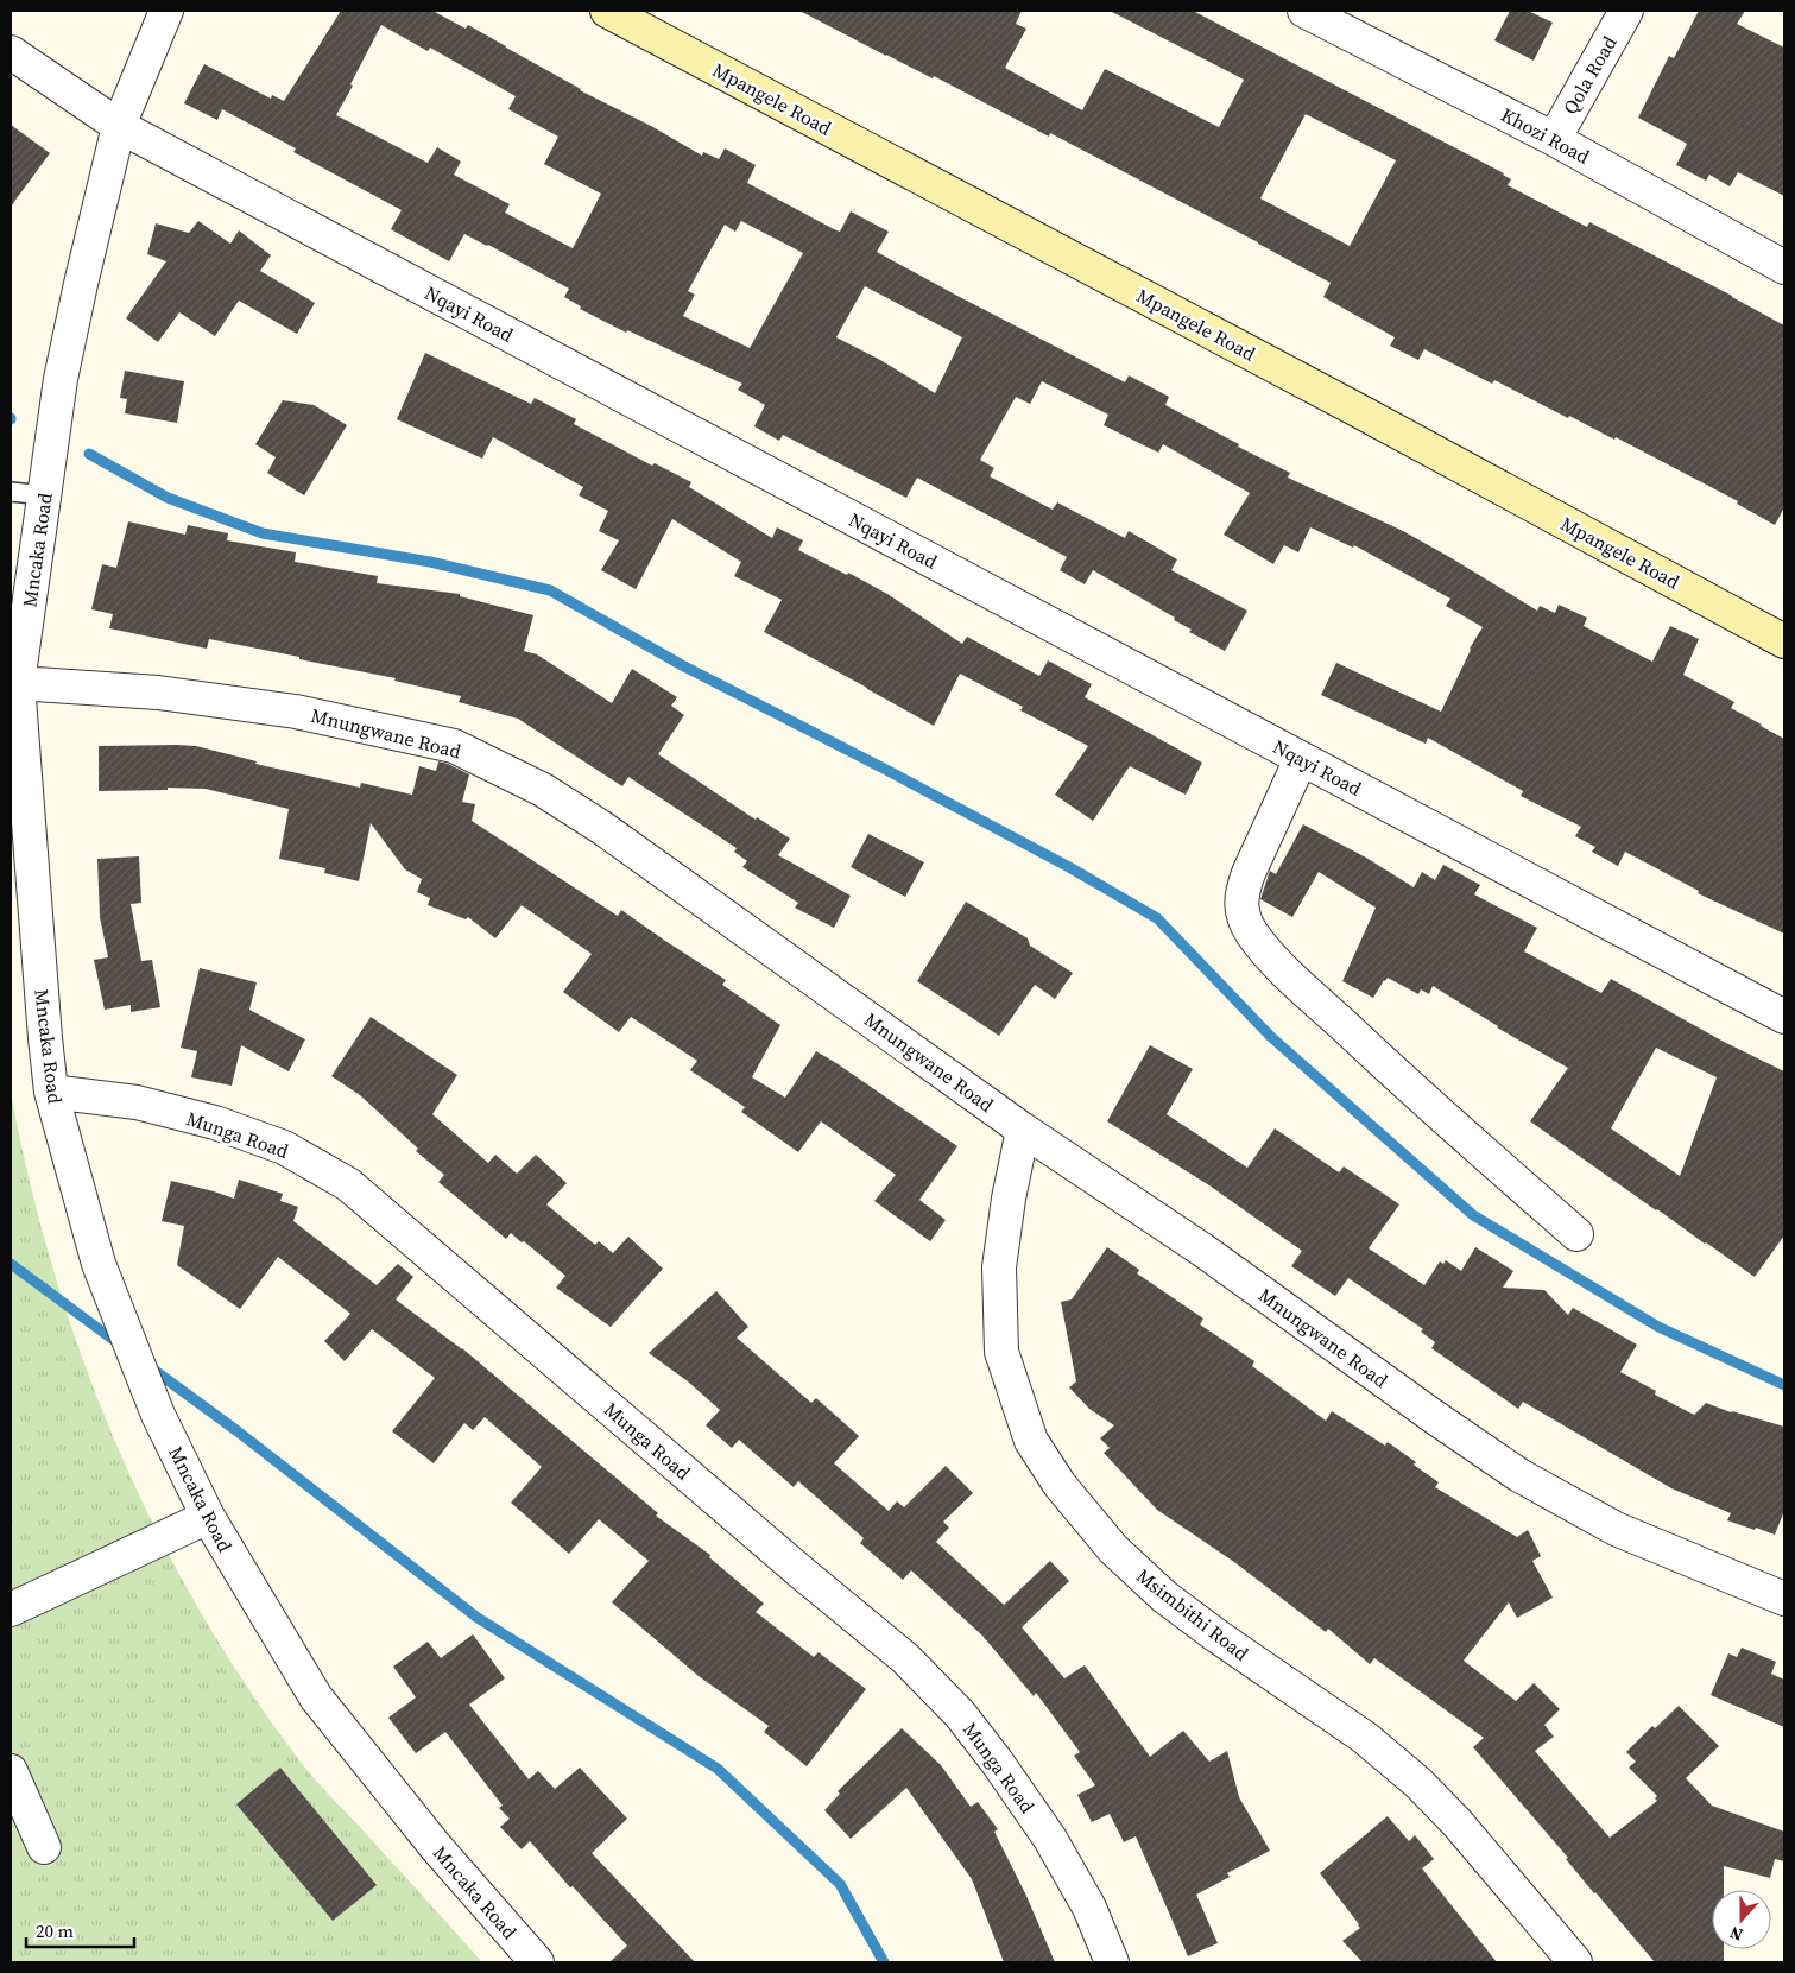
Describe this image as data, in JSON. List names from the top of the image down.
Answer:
{
  "streets": {
    "street": [
      "Qola Road",
      "Mpangele Road",
      "Khozi Road",
      "Nqayi Road",
      "Mncaka Road",
      "Mnungwane Road",
      "Munga Road",
      "Msimbithi Road"
    ]
  },
  "crossings": [
    ["Qola Road", "Khozi Road"],
    ["Nqayi Road", "Mncaka Road"],
    ["Mncaka Road", "Mnungwane Road"],
    ["Mncaka Road", "Munga Road"],
    ["Mnungwane Road", "Msimbithi Road"]
  ],
  "scale_bar": "20 m",
  "north": "bottom"
}
